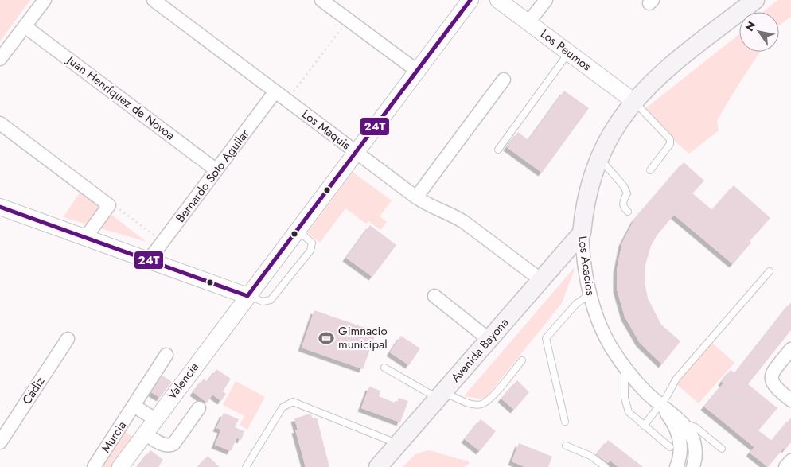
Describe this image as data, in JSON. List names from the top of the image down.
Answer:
{
  "streets": {
    "main road": ["Los Acacios", "Avenida Bayona"],
    "street": [
      "Los Peumos",
      "Juan Henríquez de Novoa",
      "Los Maquis",
      "Bernardo Soto Aguilar",
      "Valencia",
      "Cádiz",
      "Murcia"
    ]
  },
  "crossings": [
    ["Los Peumos", "Los Acacios"],
    ["Juan Henríquez de Novoa", "Bernardo Soto Aguilar"],
    ["Los Maquis", "Bernardo Soto Aguilar"],
    ["Los Maquis", "Avenida Bayona"],
    ["Los Maquis", "Valencia"],
    ["Los Acacios", "Avenida Bayona"]
  ],
  "places": {
    "sports": ["Gimnacio municipal"]
  },
  "lines": ["transit line 24T"],
  "north": "top left"
}
